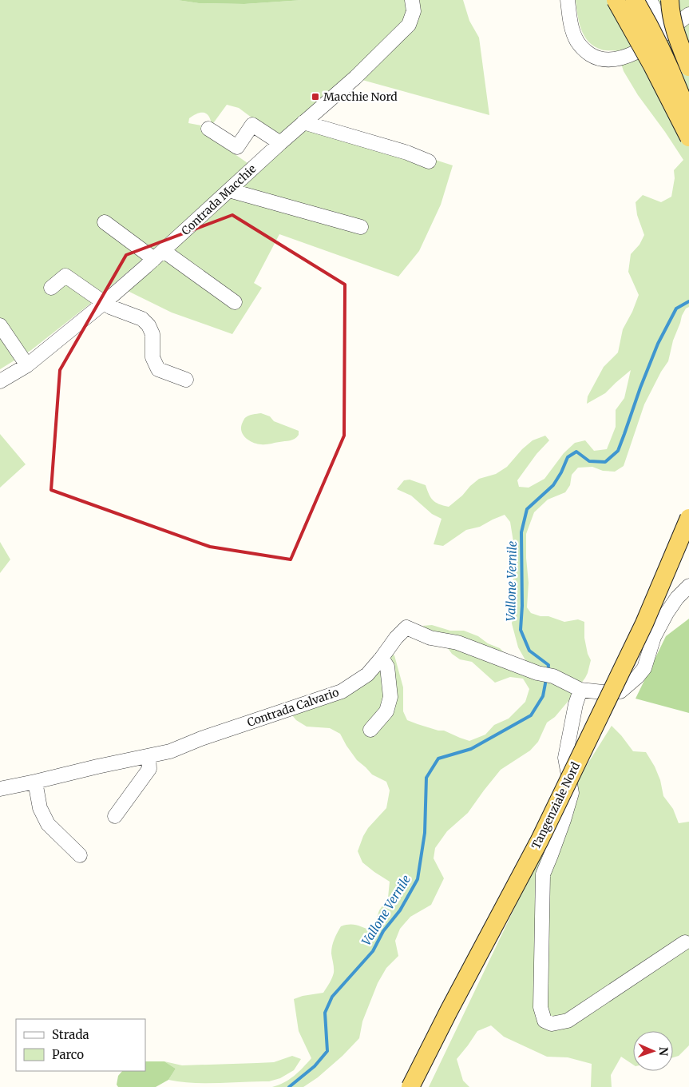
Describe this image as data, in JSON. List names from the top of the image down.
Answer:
{
  "streets": {
    "main road": ["Tangenziale Nord"],
    "street": ["Contrada Macchie", "Contrada Calvario"]
  },
  "water": ["Vallone Vernile"],
  "places": {
    "transit": ["Macchie Nord"]
  },
  "legend": ["Strada", "Parco"],
  "north": "right"
}
